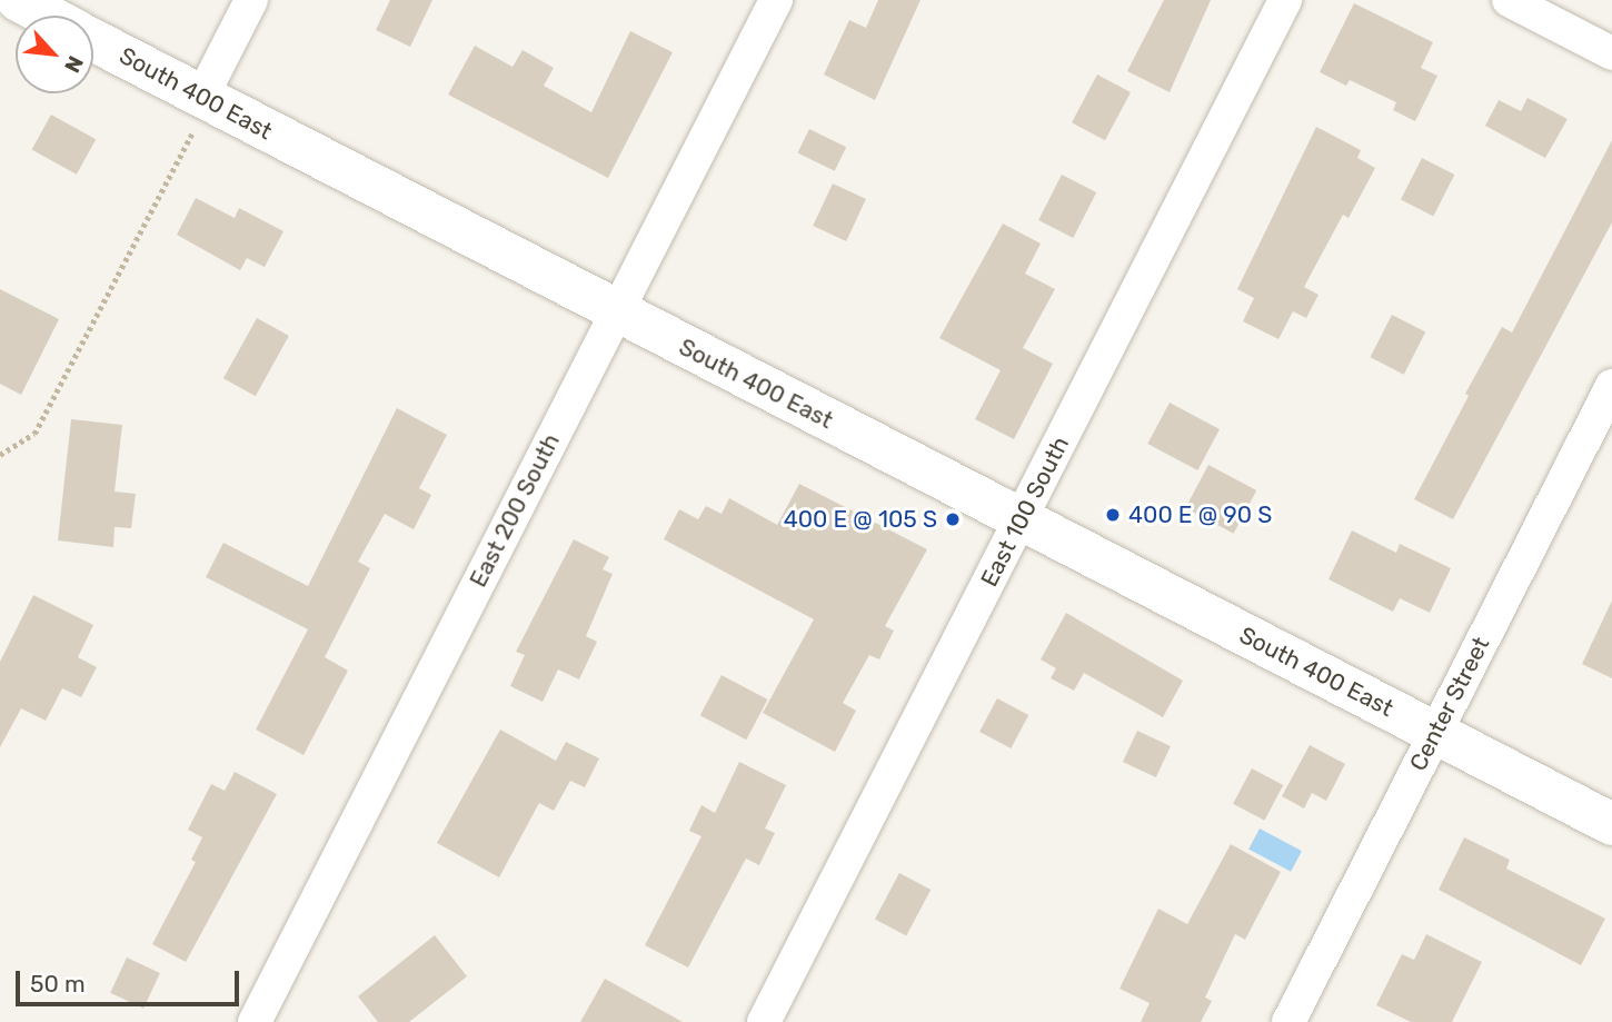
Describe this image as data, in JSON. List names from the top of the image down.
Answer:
{
  "streets": {
    "street": [
      "South 400 East",
      "East 200 South",
      "East 100 South",
      "Center Street"
    ]
  },
  "crossings": [
    ["South 400 East", "East 200 South"],
    ["South 400 East", "East 100 South"],
    ["South 400 East", "Center Street"]
  ],
  "places": ["400 E @ 90 S", "400 E @ 105 S"],
  "scale_bar": "50 m",
  "north": "bottom right"
}
